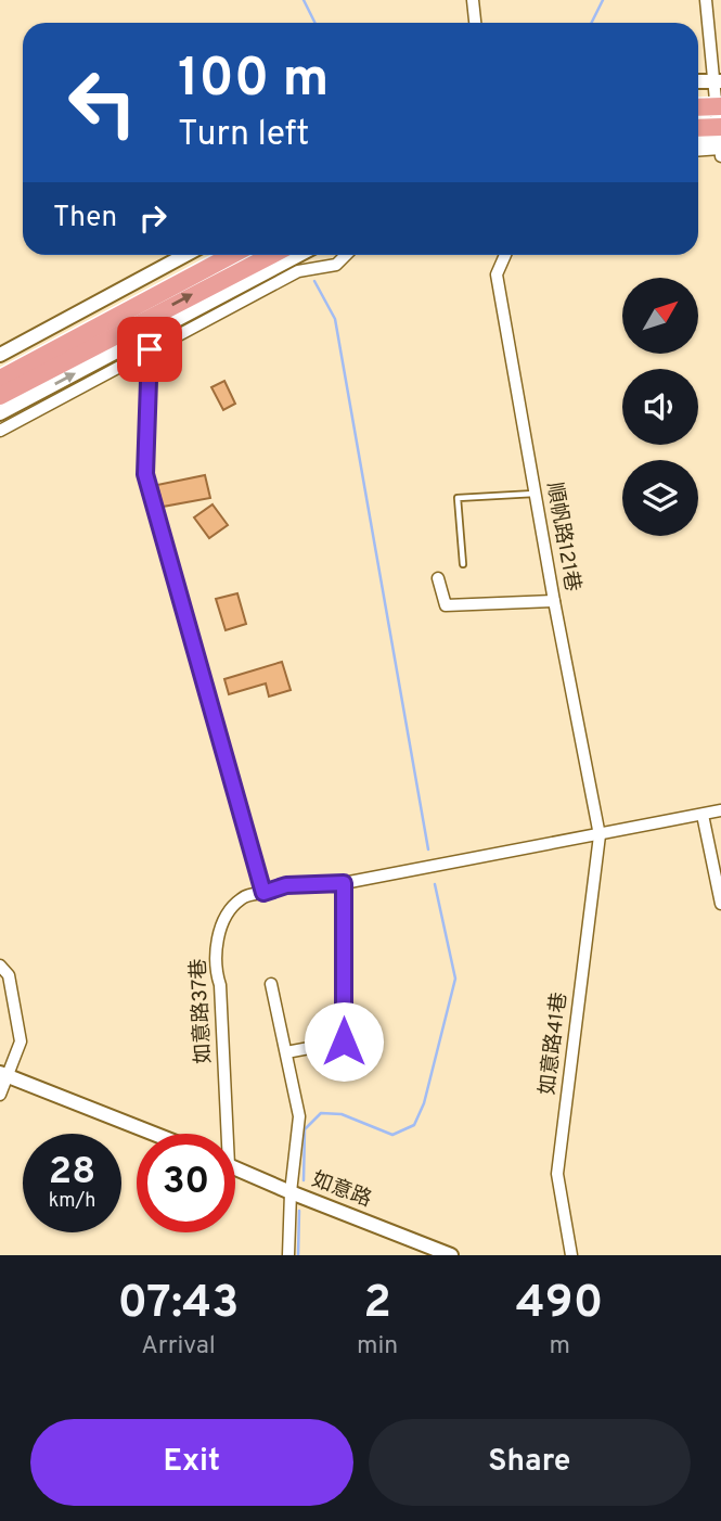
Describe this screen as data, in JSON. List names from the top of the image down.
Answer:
{
  "streets": {
    "street": [
      "順帆路121巷",
      "如意路37巷",
      "如意路41巷",
      "如意路"
    ]
  },
  "crossings": [
    ["順帆路121巷", "如意路37巷"],
    ["順帆路121巷", "如意路41巷"],
    ["如意路37巷", "如意路41巷"]
  ],
  "north": "top right",
  "page": {
    "turn": ["100 m", "Turn left"],
    "then": "Then",
    "speed": "28 km/h",
    "limit": "30",
    "eta": [
      "07:43",
      "Arrival",
      "2",
      "min",
      "490",
      "m"
    ],
    "buttons": ["Exit", "Share"]
  }
}
